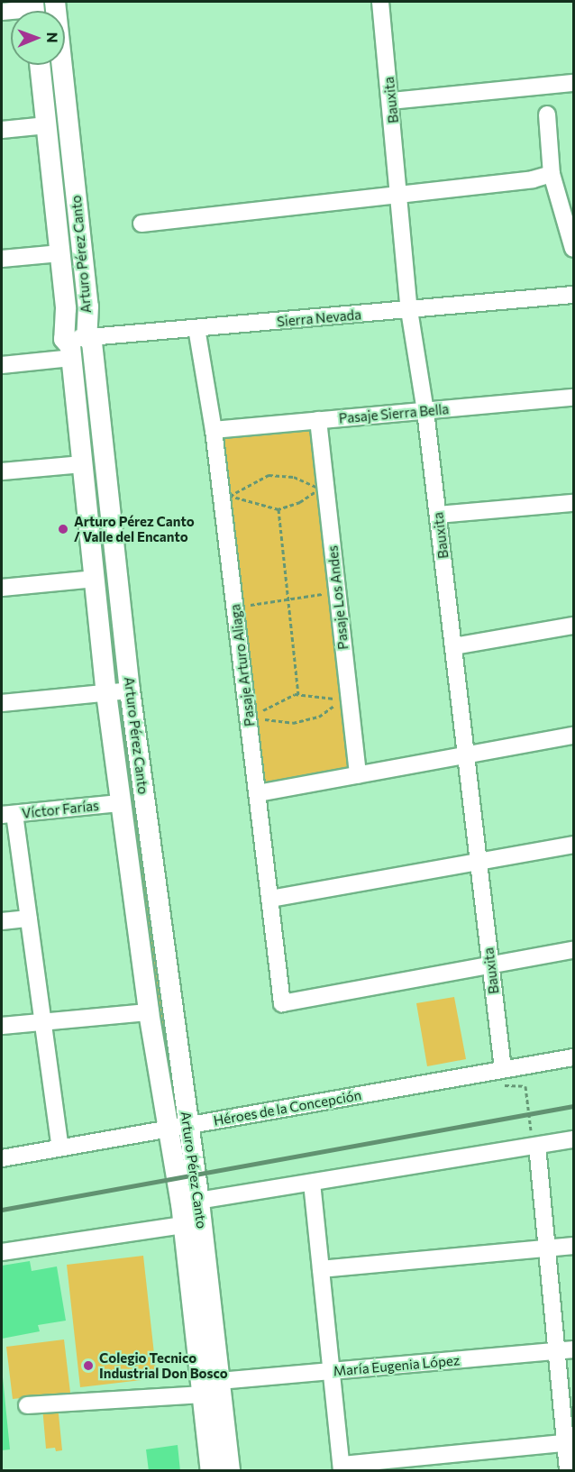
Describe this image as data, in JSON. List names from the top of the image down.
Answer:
{
  "streets": {
    "main road": ["Arturo Pérez Canto"],
    "street": [
      "Bauxita",
      "Sierra Nevada",
      "Pasaje Sierra Bella",
      "Pasaje Los Andes",
      "Pasaje Arturo Aliaga",
      "Víctor Farías",
      "Héroes de la Concepción",
      "María Eugenia López"
    ]
  },
  "crossings": [
    ["Bauxita", "Sierra Nevada"],
    ["Bauxita", "Pasaje Sierra Bella"],
    ["Bauxita", "Pasaje Arturo Aliaga"],
    ["Bauxita", "Héroes de la Concepción"],
    ["Arturo Pérez Canto", "Sierra Nevada"],
    ["Arturo Pérez Canto", "Víctor Farías"],
    ["Arturo Pérez Canto", "Héroes de la Concepción"],
    ["Arturo Pérez Canto", "María Eugenia López"],
    ["Sierra Nevada", "Pasaje Arturo Aliaga"],
    ["Pasaje Sierra Bella", "Pasaje Los Andes"],
    ["Pasaje Sierra Bella", "Pasaje Arturo Aliaga"]
  ],
  "places": ["Arturo Pérez Canto / Valle del Encanto", "Colegio Tecnico Industrial Don Bosco"],
  "north": "right"
}
